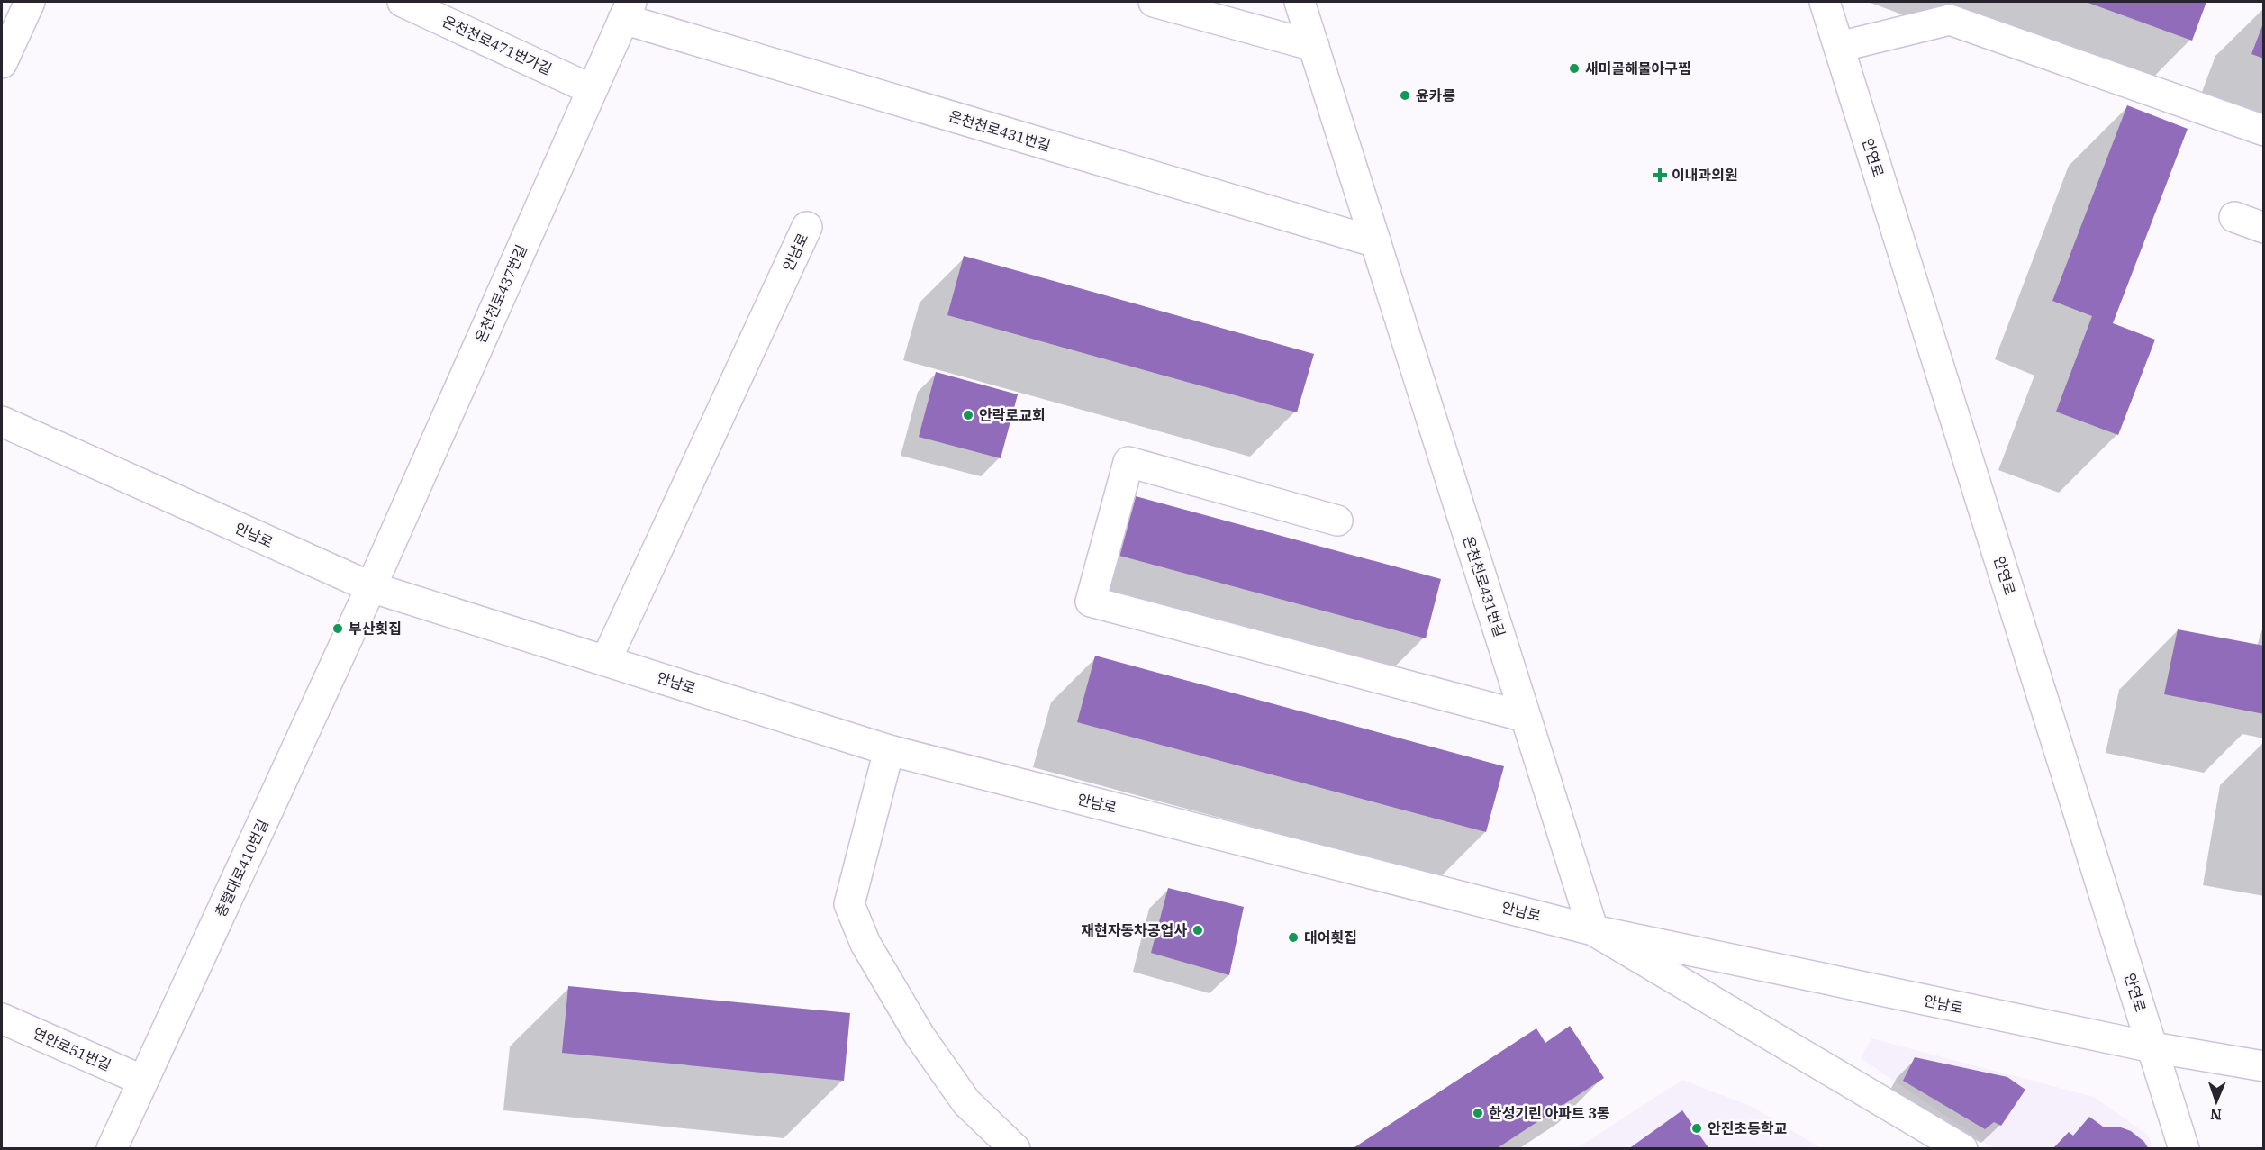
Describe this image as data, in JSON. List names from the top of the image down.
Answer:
{
  "streets": {
    "street": [
      "온천천로471번가길",
      "온천천로431번길",
      "안연로",
      "안남로",
      "온천천로437번길",
      "충렬대로410번길",
      "연안로51번길"
    ]
  },
  "crossings": [
    ["온천천로471번가길", "온천천로437번길"],
    ["온천천로431번길", "안남로"],
    ["온천천로431번길", "온천천로437번길"],
    ["안연로", "안남로"],
    ["안남로", "온천천로437번길"],
    ["안남로", "충렬대로410번길"],
    ["온천천로437번길", "충렬대로410번길"],
    ["충렬대로410번길", "연안로51번길"]
  ],
  "places": {
    "other": [
      "새미골해물아구찜",
      "윤카롱",
      "안락로교회",
      "부산횟집",
      "재현자동차공업사",
      "대어횟집",
      "한성기린 아파트 3동",
      "안진초등학교"
    ],
    "health": ["이내과의원"]
  },
  "north": "bottom"
}
